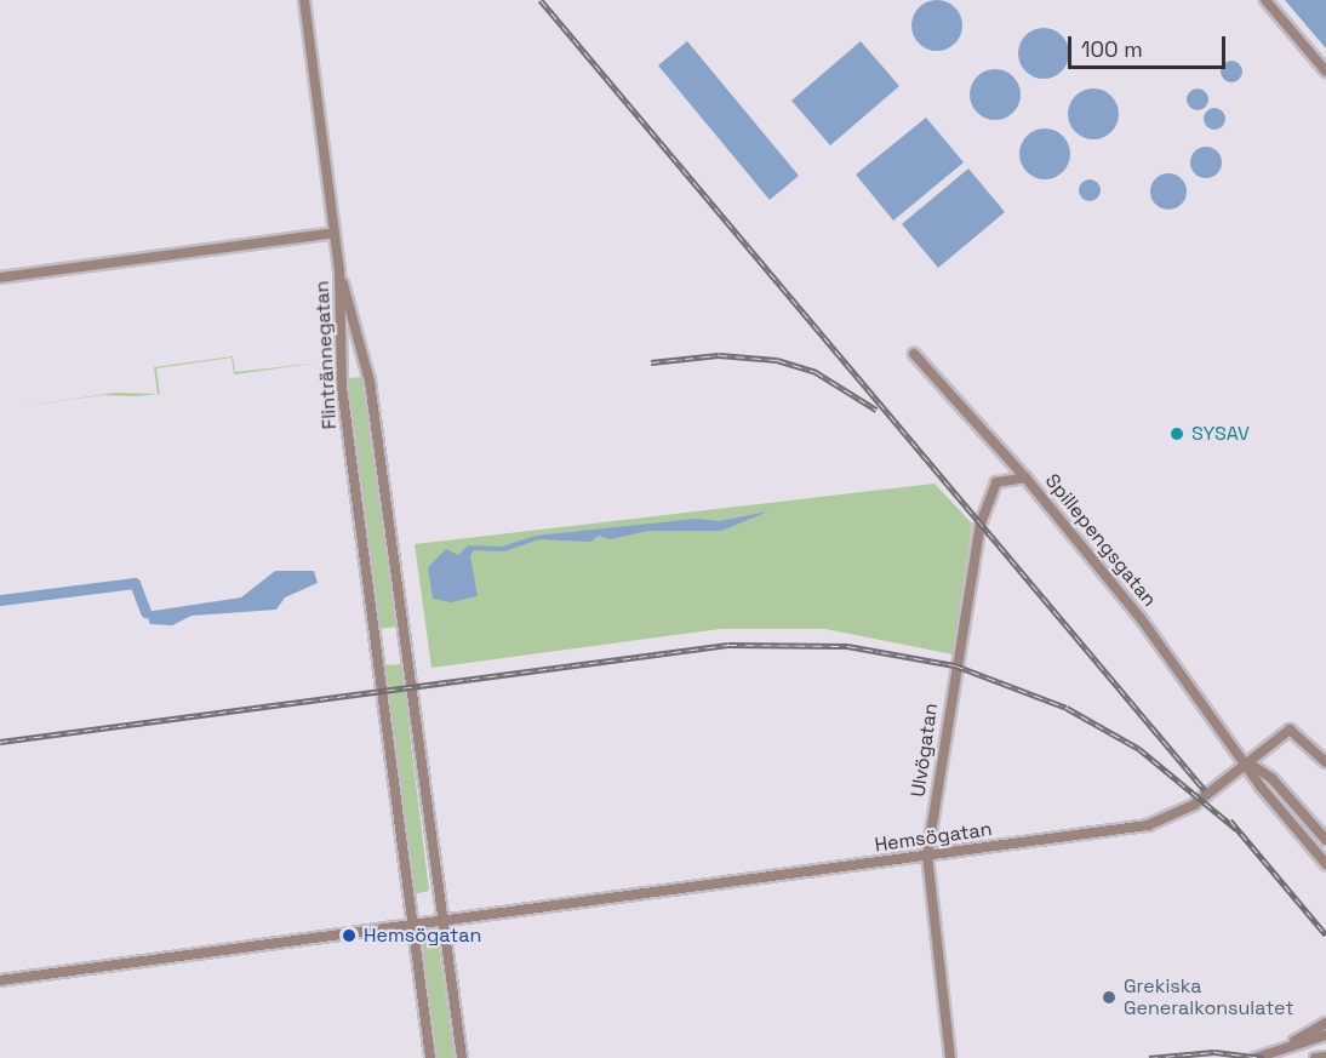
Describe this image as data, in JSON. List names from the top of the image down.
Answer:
{
  "streets": {
    "street": [
      "Flintrännegatan",
      "Spillepengsgatan",
      "Ulvögatan",
      "Hemsögatan"
    ]
  },
  "crossings": [
    ["Flintrännegatan", "Hemsögatan"],
    ["Spillepengsgatan", "Ulvögatan"],
    ["Spillepengsgatan", "Hemsögatan"],
    ["Ulvögatan", "Hemsögatan"]
  ],
  "places": ["SYSAV", "Hemsögatan", "Grekiska Generalkonsulatet"],
  "scale_bar": "100 m"
}
